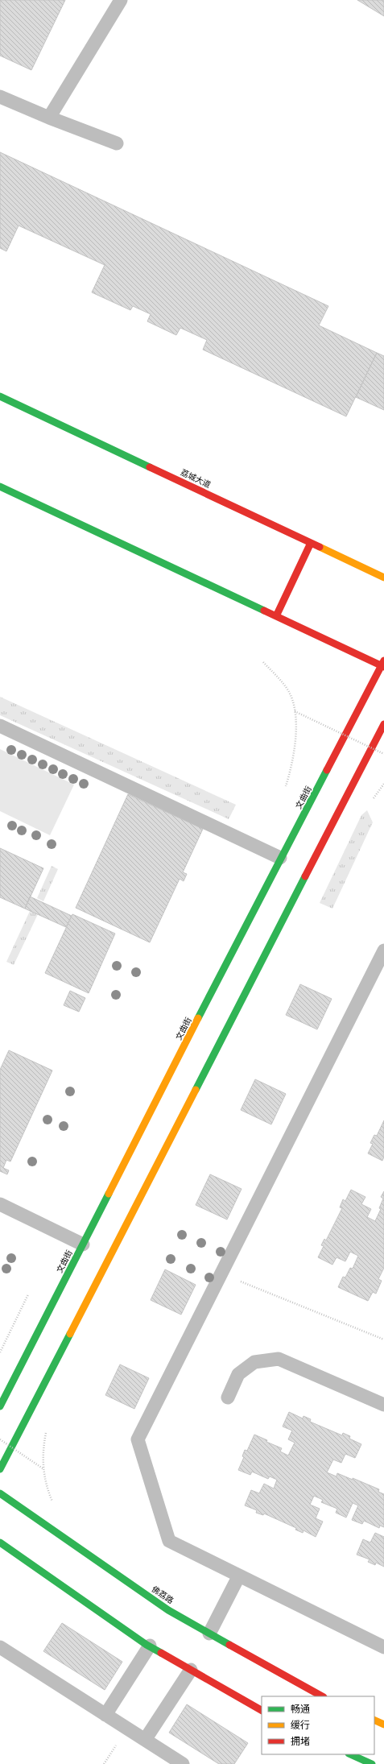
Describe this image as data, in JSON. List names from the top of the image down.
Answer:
{
  "streets": {
    "main road": ["荔城大道", "文曲街", "佛荔路"]
  },
  "legend": ["畅通", "缓行", "拥堵"]
}
